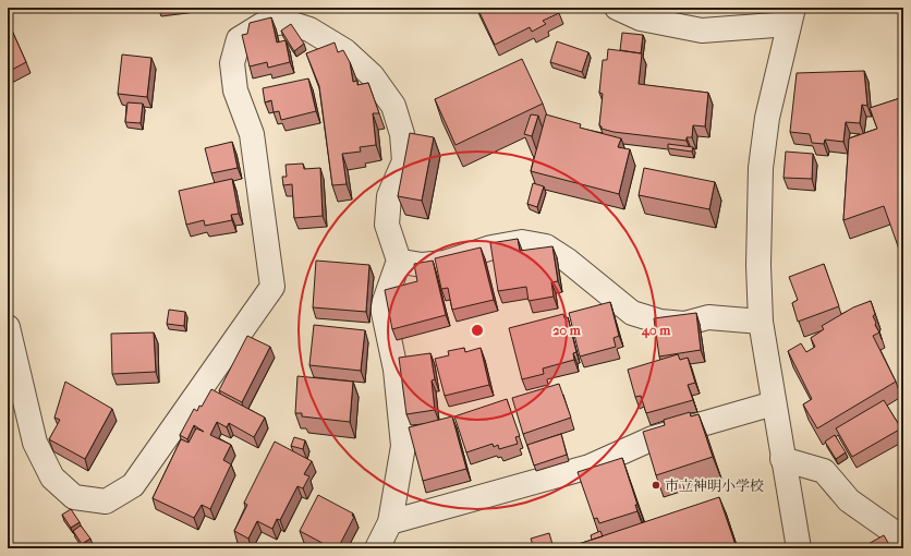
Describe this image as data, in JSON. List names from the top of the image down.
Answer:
{
  "places": ["市立神明小学校"],
  "rings": ["20 m", "40 m"]
}
